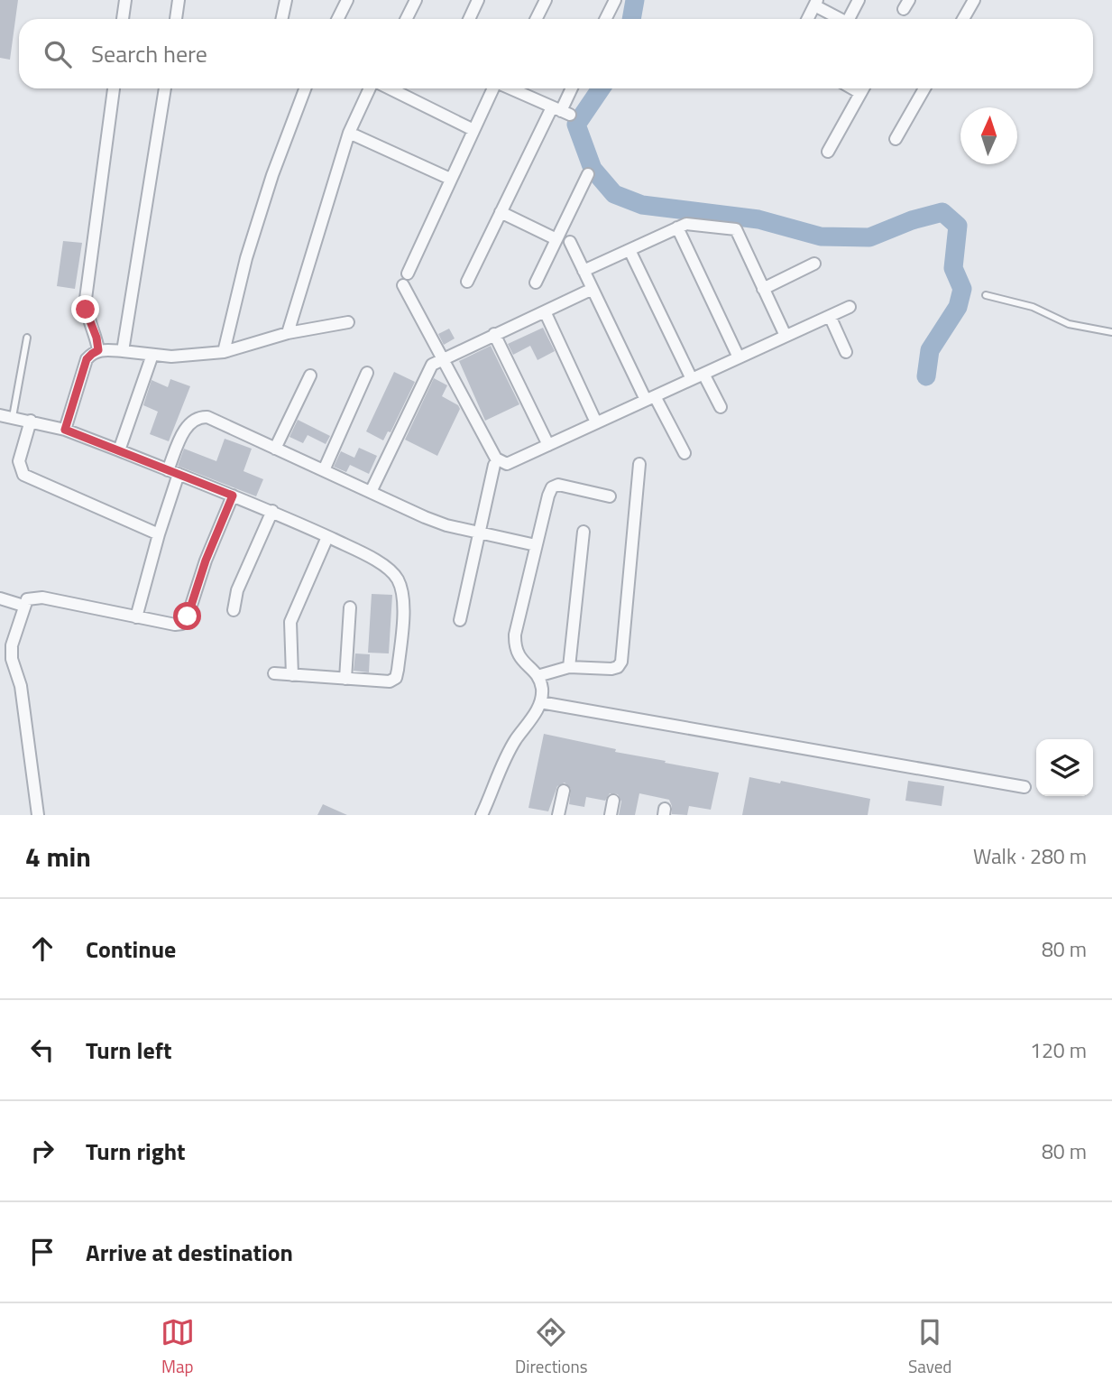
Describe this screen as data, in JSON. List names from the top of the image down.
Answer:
{
  "north": "top",
  "page": {
    "search": "Search here",
    "heading": ["4 min", "Walk · 280 m"],
    "list": [
      ["Continue", "80 m"],
      ["Turn left", "120 m"],
      ["Turn right", "80 m"],
      "Arrive at destination"
    ],
    "nav": ["Map", "Directions", "Saved"]
  }
}
